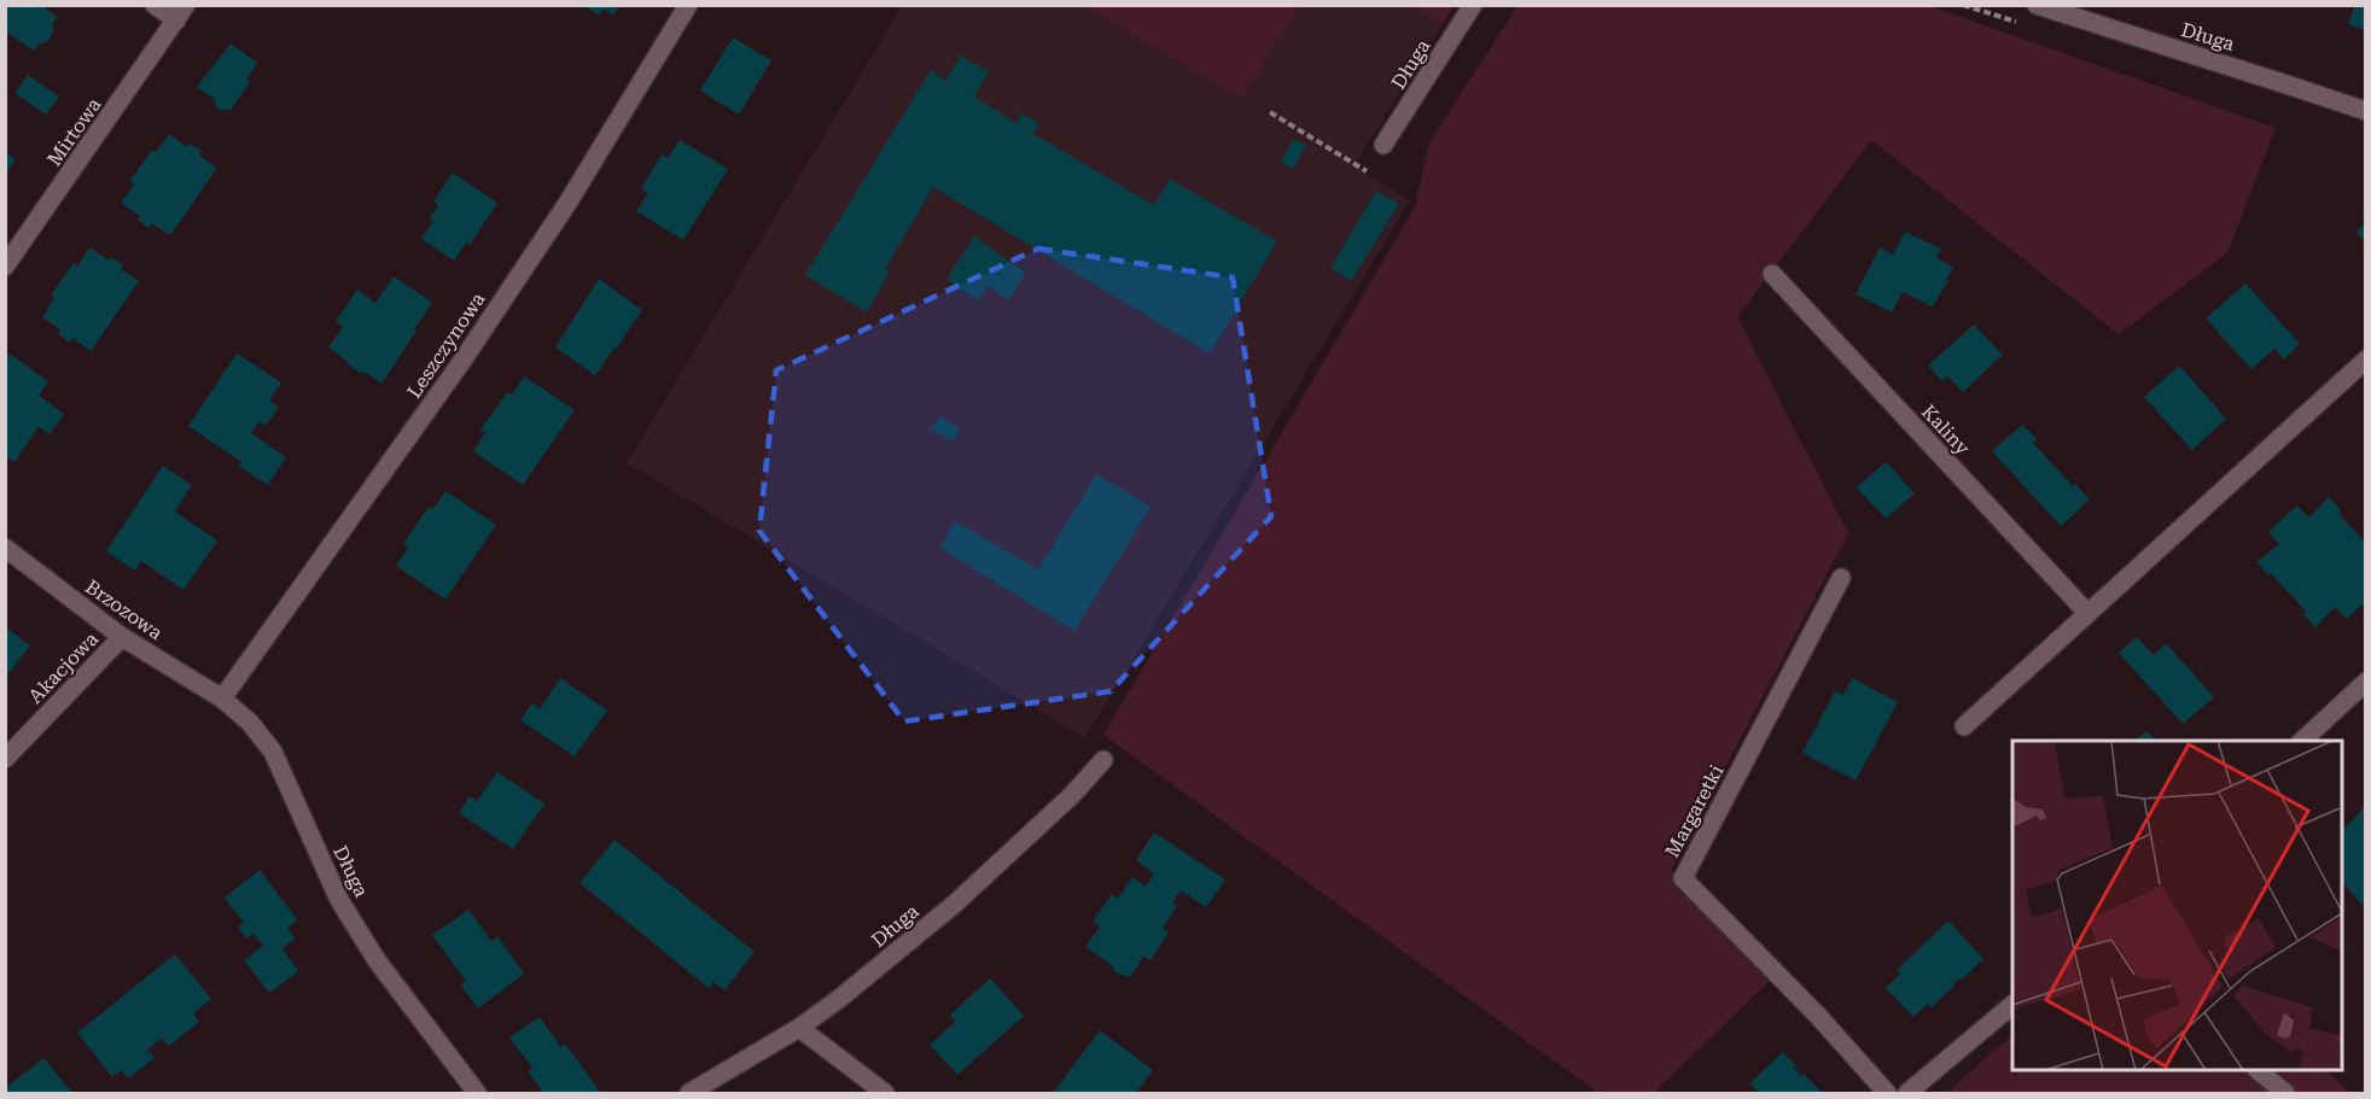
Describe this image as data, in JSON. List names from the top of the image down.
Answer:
{
  "streets": {
    "street": [
      "Długa",
      "Mirtowa",
      "Leszczynowa",
      "Kaliny",
      "Brzozowa",
      "Akacjowa",
      "Margaretki"
    ]
  },
  "crossings": [
    ["Długa", "Leszczynowa"],
    ["Długa", "Brzozowa"],
    ["Leszczynowa", "Brzozowa"],
    ["Brzozowa", "Akacjowa"]
  ]
}
